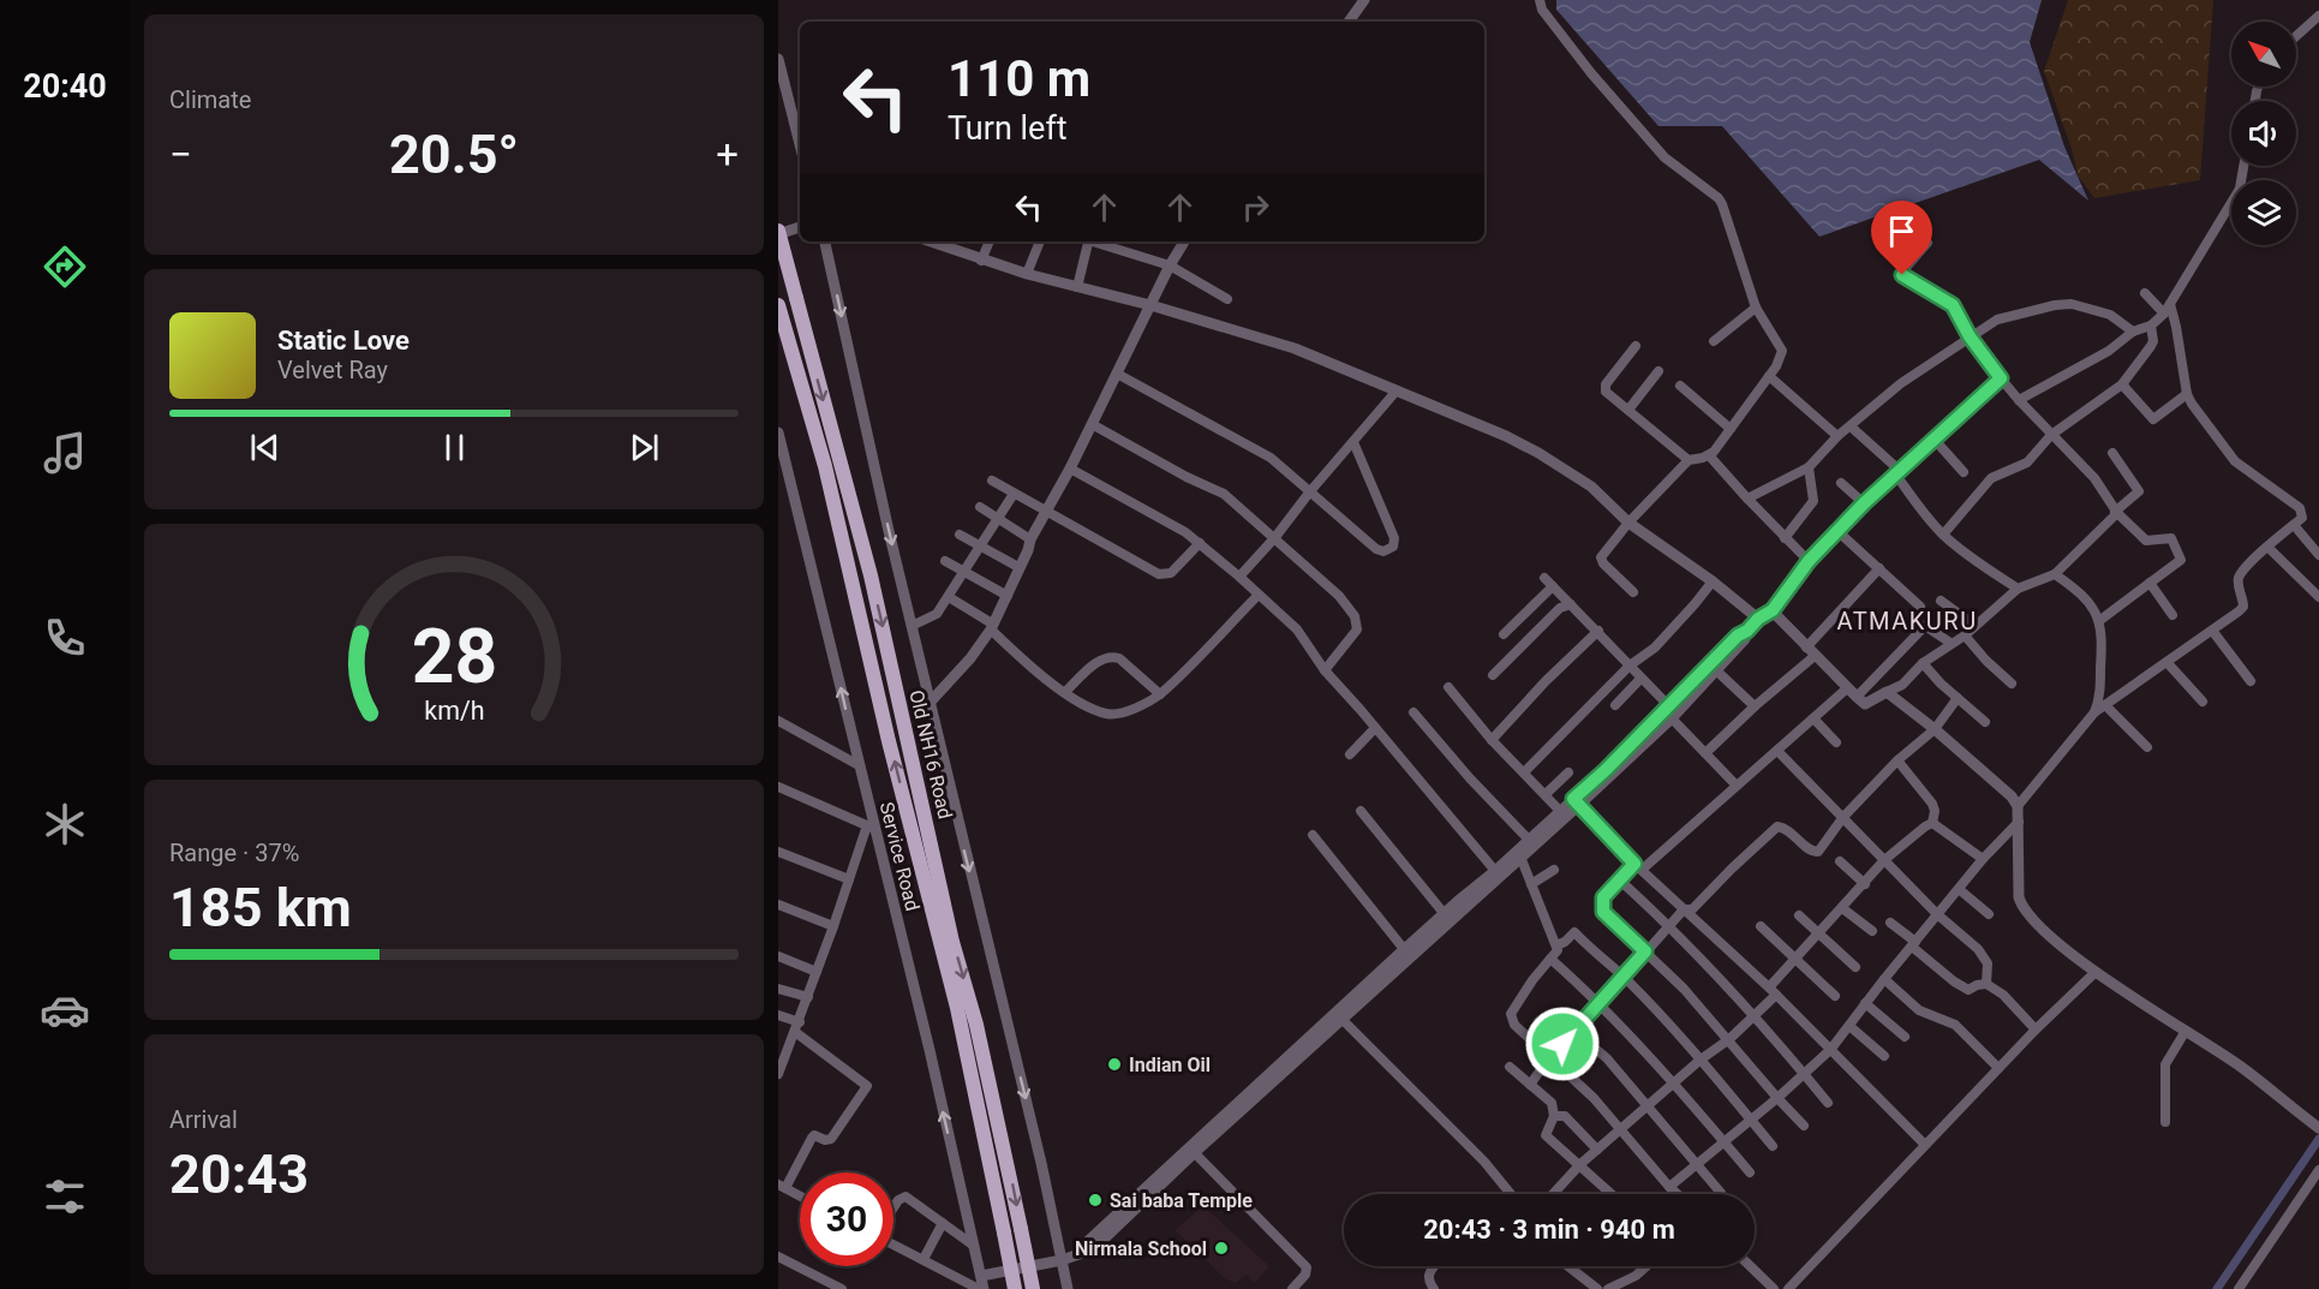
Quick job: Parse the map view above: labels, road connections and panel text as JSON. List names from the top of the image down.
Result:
{
  "streets": {
    "main road": ["Old NH16 Road"],
    "street": ["Service Road"]
  },
  "districts": ["ATMAKURU"],
  "places": ["Indian Oil", "Sai baba Temple", "Nirmala School"],
  "north": "top left",
  "page": {
    "tabs": "20:40",
    "tile": [
      "Climate",
      ["Range · 37%", "185 km"],
      ["Arrival", "20:43"]
    ],
    "turn": ["110 m", "Turn left"],
    "heat": ["−", "20.5°", "+"],
    "song": ["Static Love", "Velvet Ray"],
    "limit": "30",
    "trip": "20:43 · 3 min · 940 m",
    "gauge": ["28", "km/h"]
  }
}
